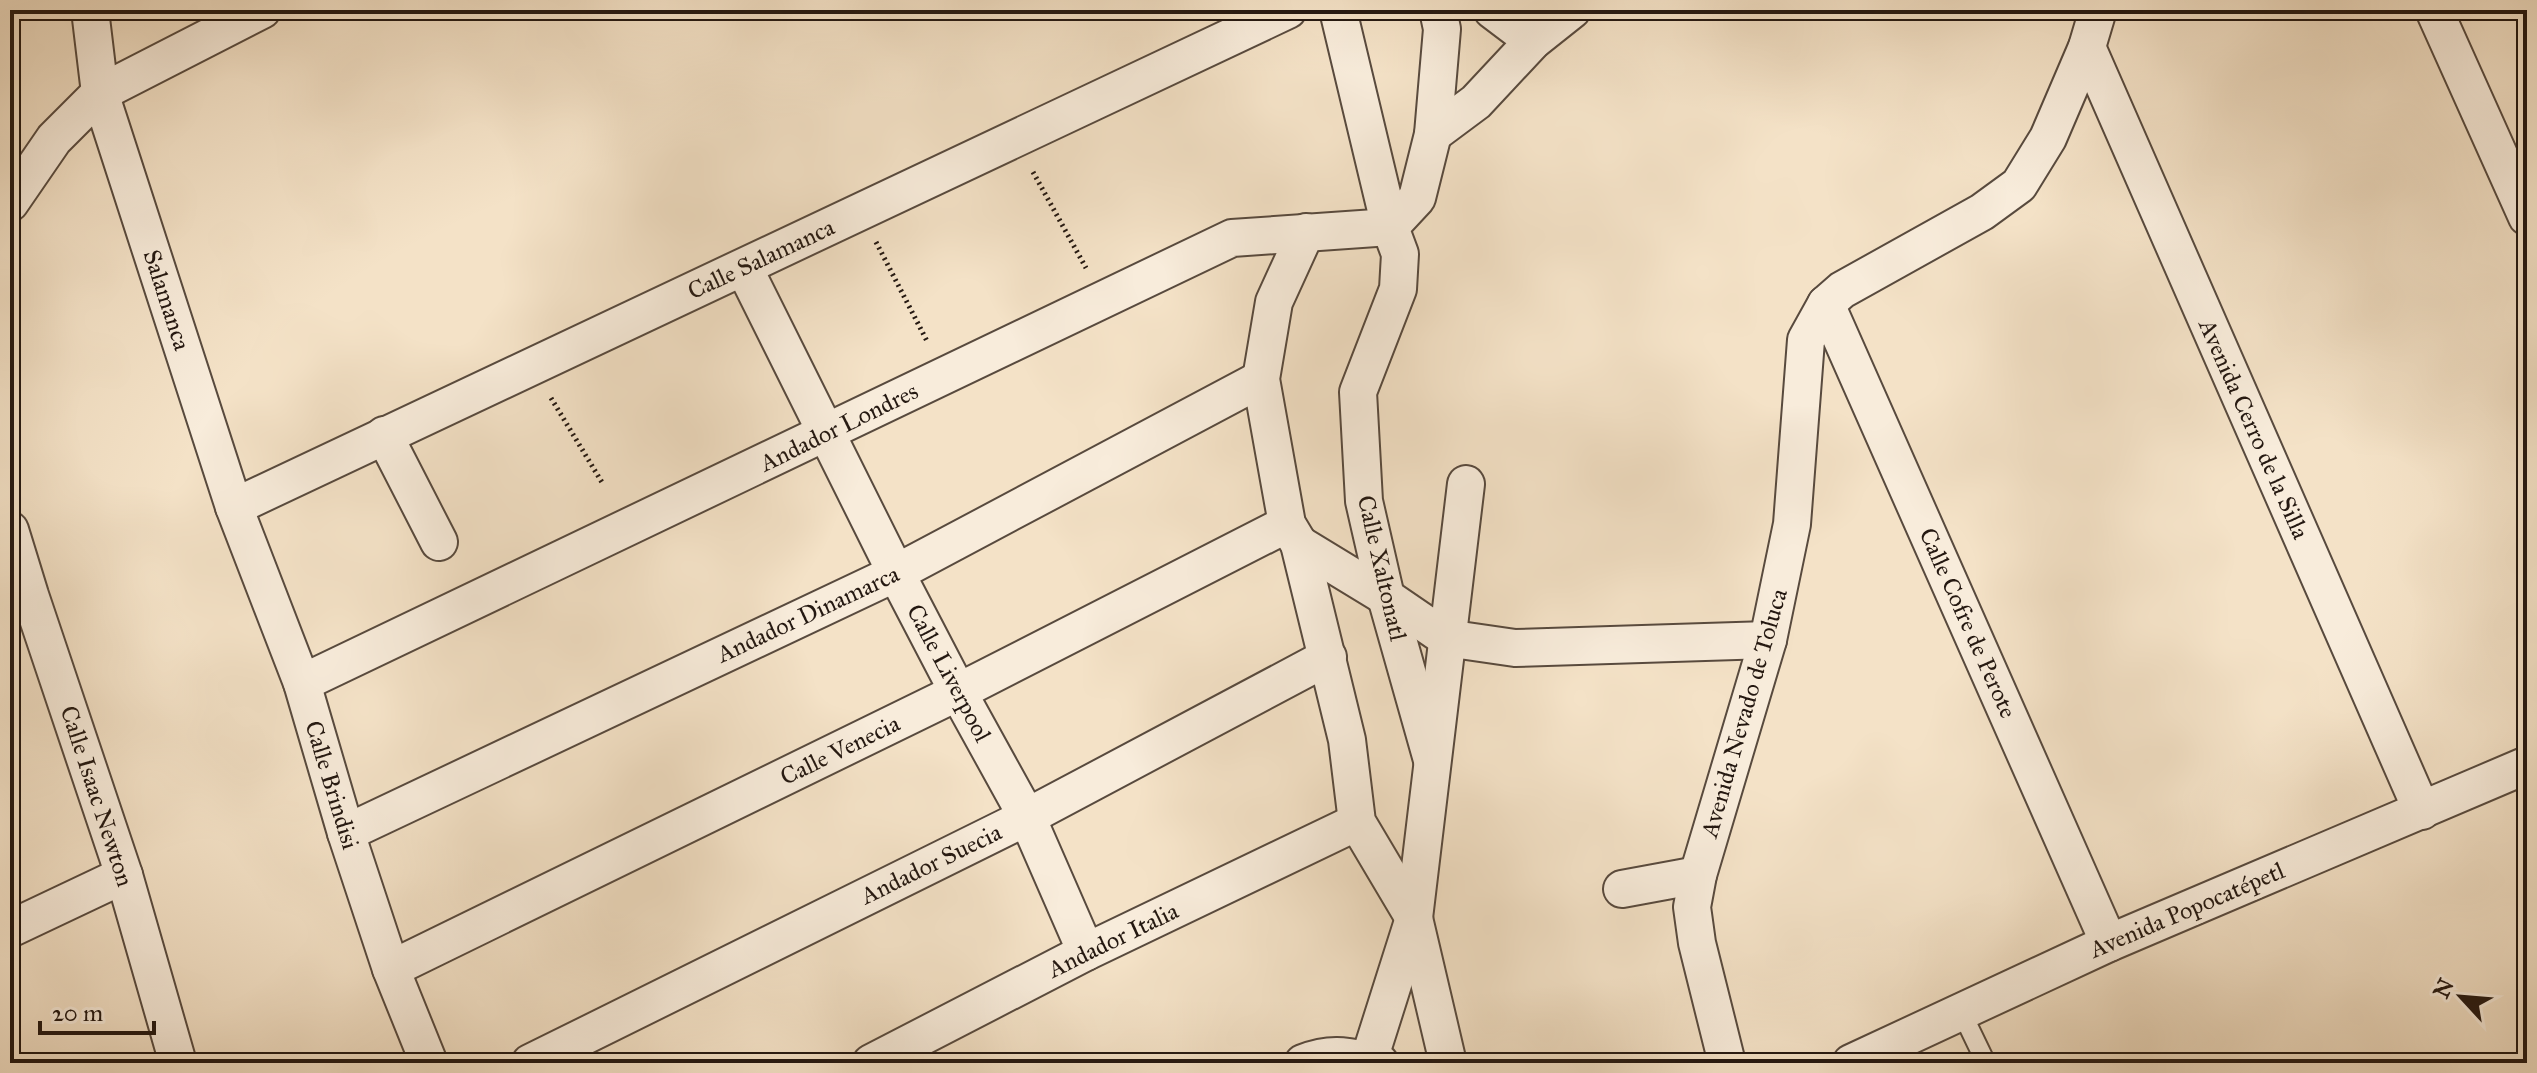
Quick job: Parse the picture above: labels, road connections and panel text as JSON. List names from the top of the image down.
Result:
{
  "streets": {
    "street": [
      "Calle Salamanca",
      "Salamanca",
      "Andador Londres",
      "Avenida Cerro de la Silla",
      "Calle Xaltonatl",
      "Andador Dinamarca",
      "Calle Cofre de Perote",
      "Calle Liverpool",
      "Avenida Nevado de Toluca",
      "Calle Venecia",
      "Calle Brindisi",
      "Calle Isaac Newton",
      "Andador Suecia",
      "Avenida Popocatépetl",
      "Andador Italia"
    ]
  },
  "crossings": [
    ["Calle Salamanca", "Salamanca"],
    ["Calle Salamanca", "Calle Liverpool"],
    ["Calle Salamanca", "Calle Brindisi"],
    ["Salamanca", "Calle Brindisi"],
    ["Andador Londres", "Calle Xaltonatl"],
    ["Andador Londres", "Calle Liverpool"],
    ["Andador Londres", "Calle Brindisi"],
    ["Avenida Cerro de la Silla", "Avenida Nevado de Toluca"],
    ["Avenida Cerro de la Silla", "Avenida Popocatépetl"],
    ["Calle Xaltonatl", "Andador Dinamarca"],
    ["Calle Xaltonatl", "Calle Venecia"],
    ["Calle Xaltonatl", "Andador Suecia"],
    ["Calle Xaltonatl", "Andador Italia"],
    ["Andador Dinamarca", "Calle Liverpool"],
    ["Andador Dinamarca", "Calle Brindisi"],
    ["Calle Cofre de Perote", "Avenida Nevado de Toluca"],
    ["Calle Cofre de Perote", "Avenida Popocatépetl"],
    ["Calle Liverpool", "Calle Venecia"],
    ["Calle Liverpool", "Andador Suecia"],
    ["Calle Liverpool", "Andador Italia"],
    ["Calle Venecia", "Calle Brindisi"]
  ],
  "scale_bar": "20 m",
  "north": "top left"
}
